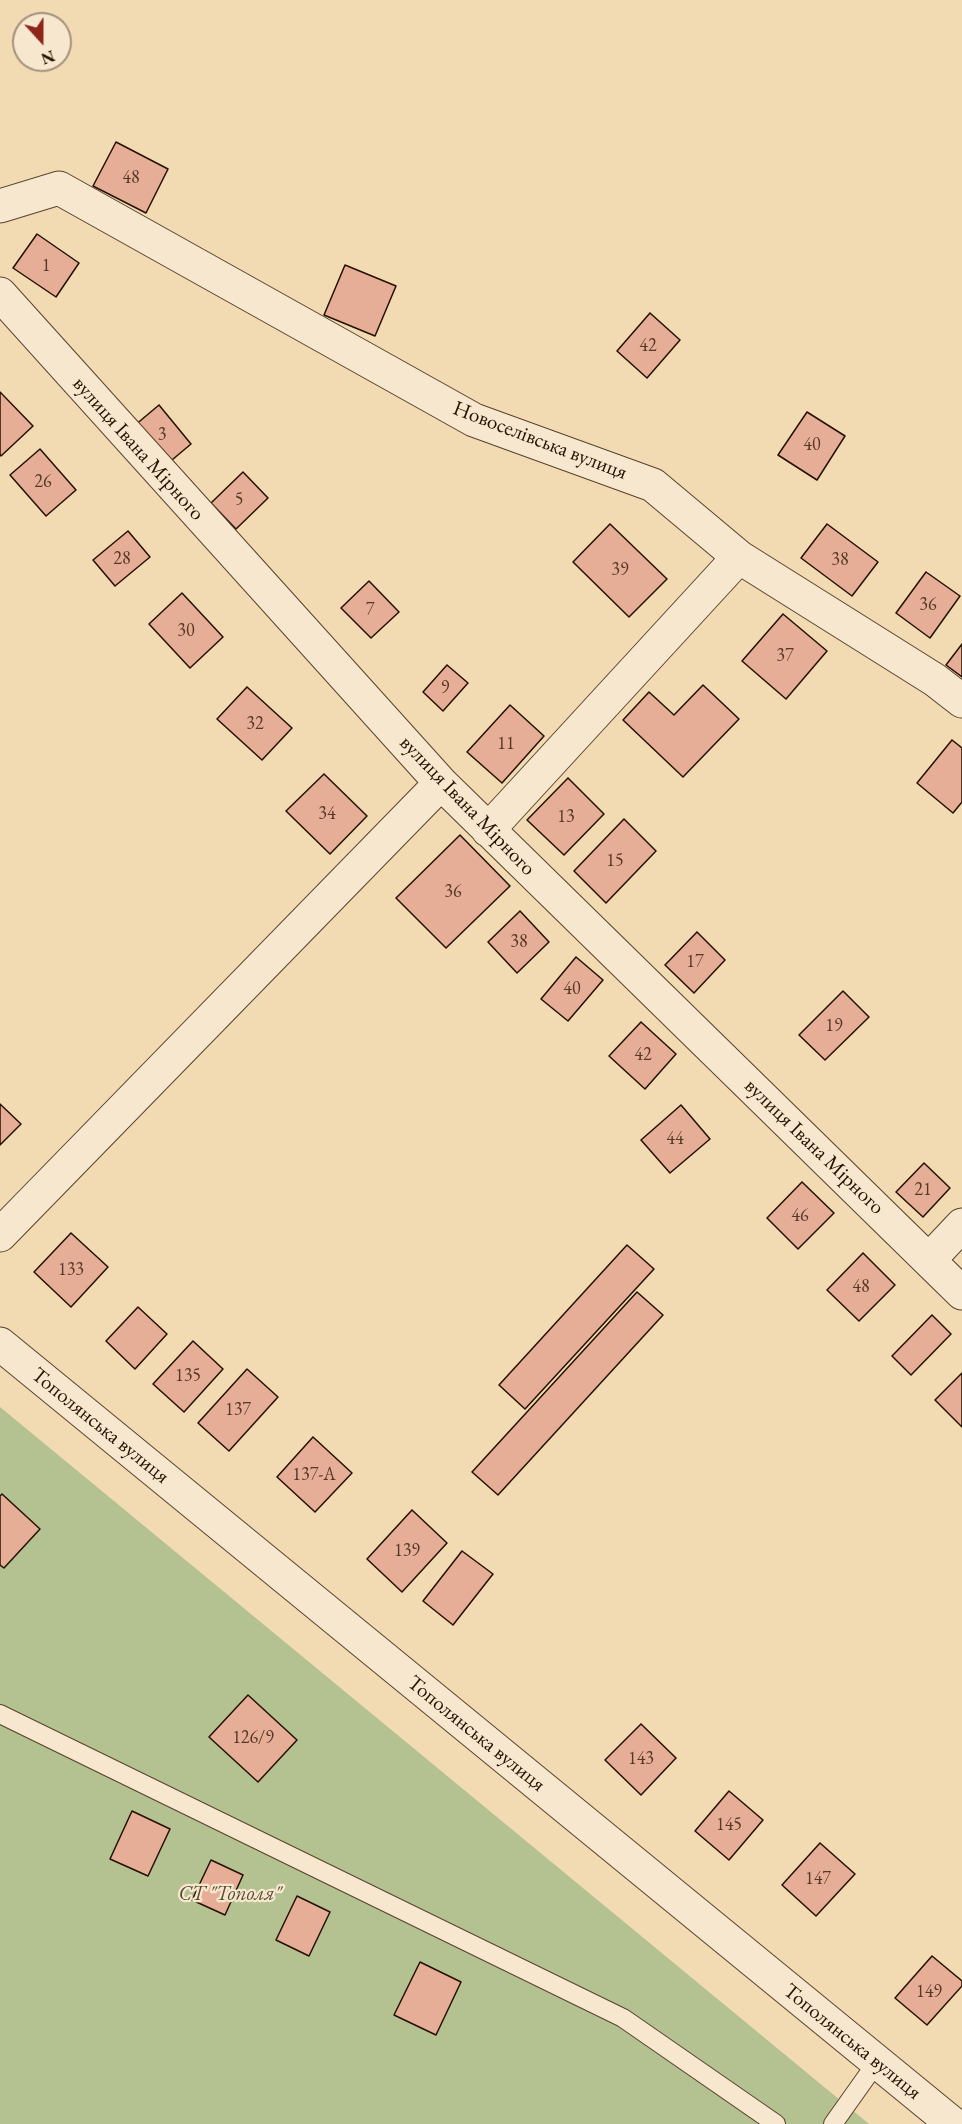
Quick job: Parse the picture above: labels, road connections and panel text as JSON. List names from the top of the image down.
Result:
{
  "streets": {
    "street": ["Новоселівська вулиця", "вулиця Івана Мірного", "Тополянська вулиця"]
  },
  "parks": ["СТ \"Тополя\""],
  "house_numbers": [
    "48",
    "1",
    "42",
    "3",
    "40",
    "26",
    "5",
    "28",
    "38",
    "39",
    "36",
    "7",
    "30",
    "37",
    "9",
    "32",
    "11",
    "34",
    "13",
    "15",
    "36",
    "38",
    "17",
    "40",
    "19",
    "42",
    "44",
    "21",
    "46",
    "133",
    "48",
    "135",
    "137",
    "137-А",
    "139",
    "126/9",
    "143",
    "145",
    "147",
    "149"
  ],
  "north": "bottom"
}
